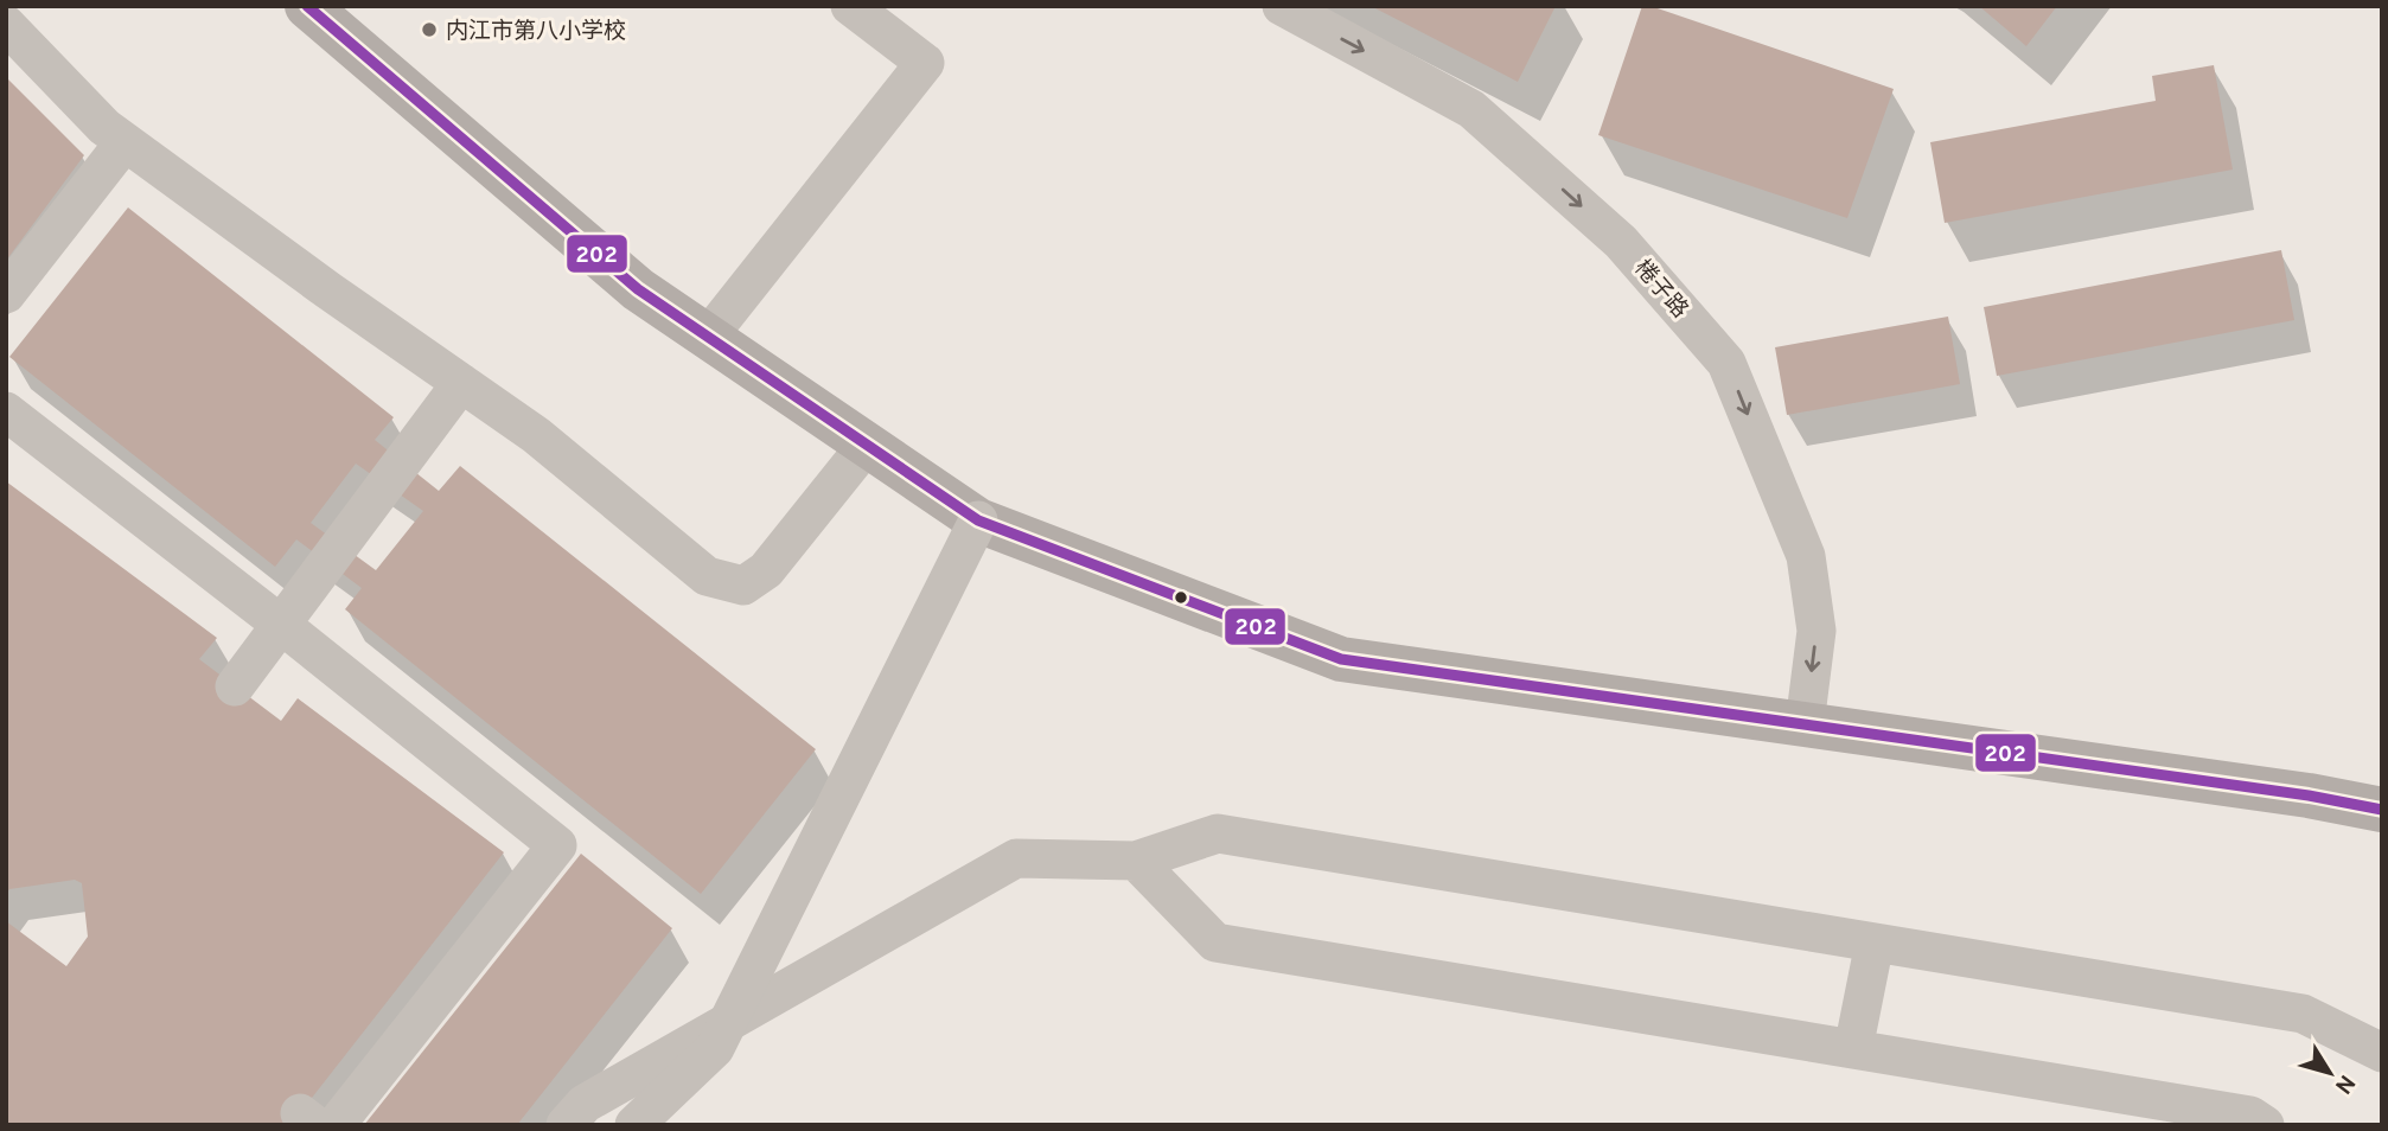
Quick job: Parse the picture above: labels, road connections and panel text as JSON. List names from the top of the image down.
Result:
{
  "streets": {
    "street": ["棬子路"]
  },
  "one_way": ["棬子路"],
  "places": ["内江市第八小学校"],
  "lines": ["transit line 202"],
  "north": "bottom right"
}
